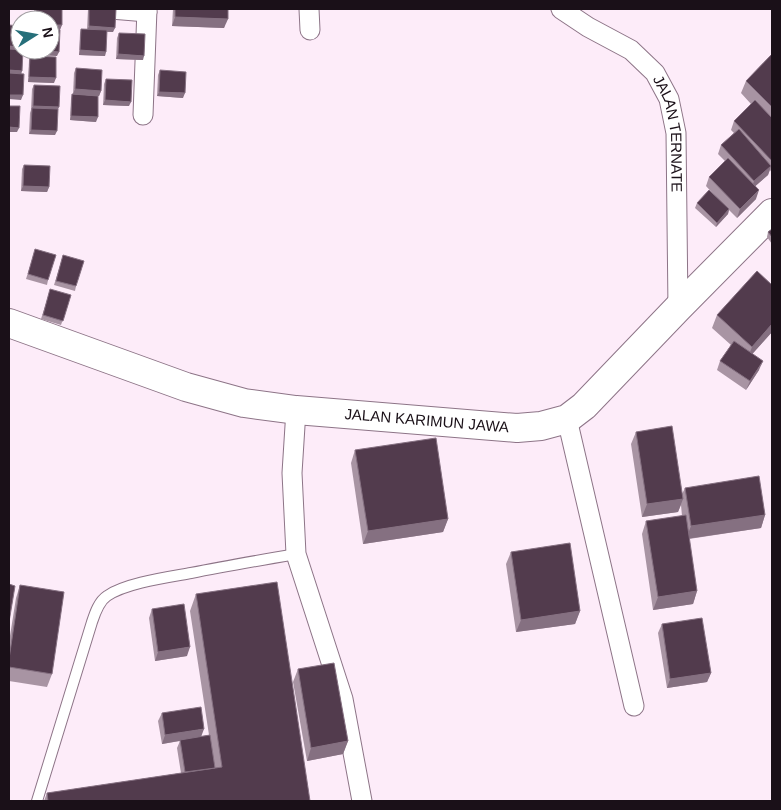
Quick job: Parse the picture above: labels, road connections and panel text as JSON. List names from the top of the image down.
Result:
{
  "streets": {
    "street": ["JALAN TERNATE", "JALAN KARIMUN JAWA"]
  },
  "crossings": [
    ["JALAN TERNATE", "JALAN KARIMUN JAWA"]
  ],
  "north": "right"
}
